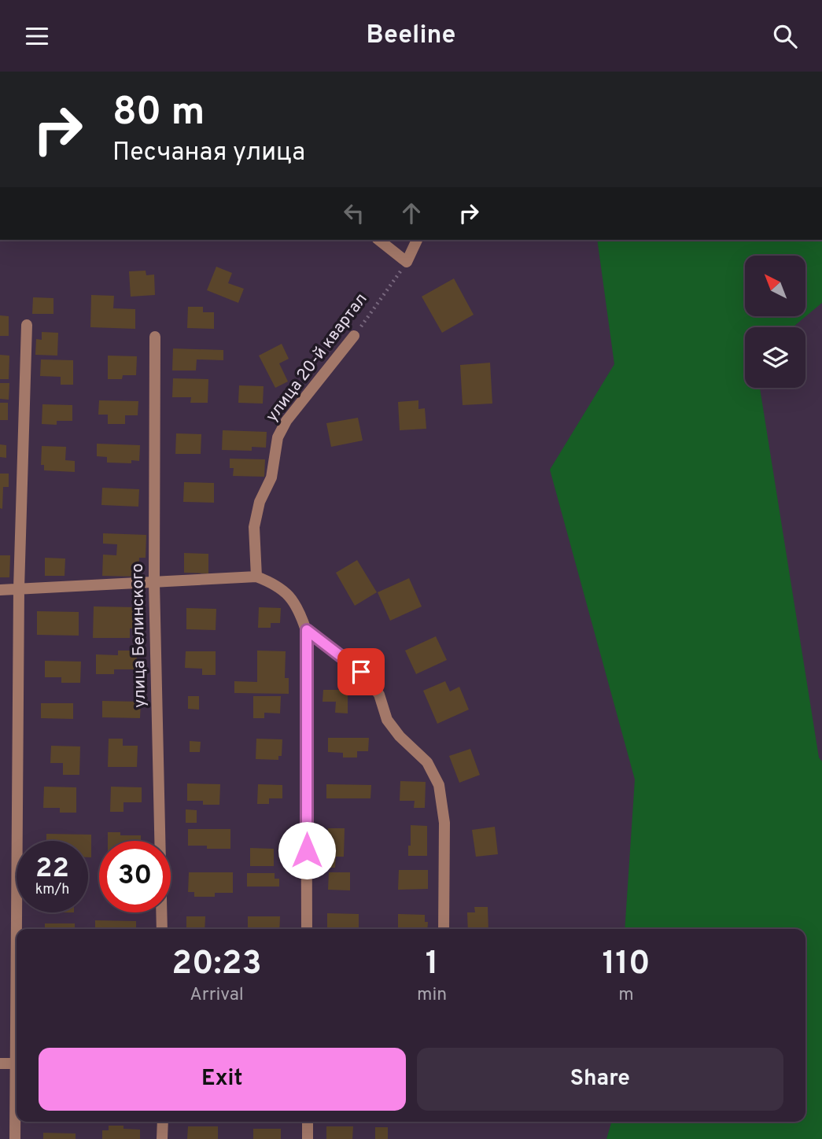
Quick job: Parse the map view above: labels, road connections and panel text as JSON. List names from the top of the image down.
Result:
{
  "streets": {
    "street": ["улица 20-й квартал", "улица Белинского"]
  },
  "north": "top left",
  "page": {
    "header": "Beeline",
    "turn": ["80 m", "Песчаная улица"],
    "speed": "22 km/h",
    "limit": "30",
    "eta": [
      "20:23",
      "Arrival",
      "1",
      "min",
      "110",
      "m"
    ],
    "buttons": ["Exit", "Share"]
  }
}
